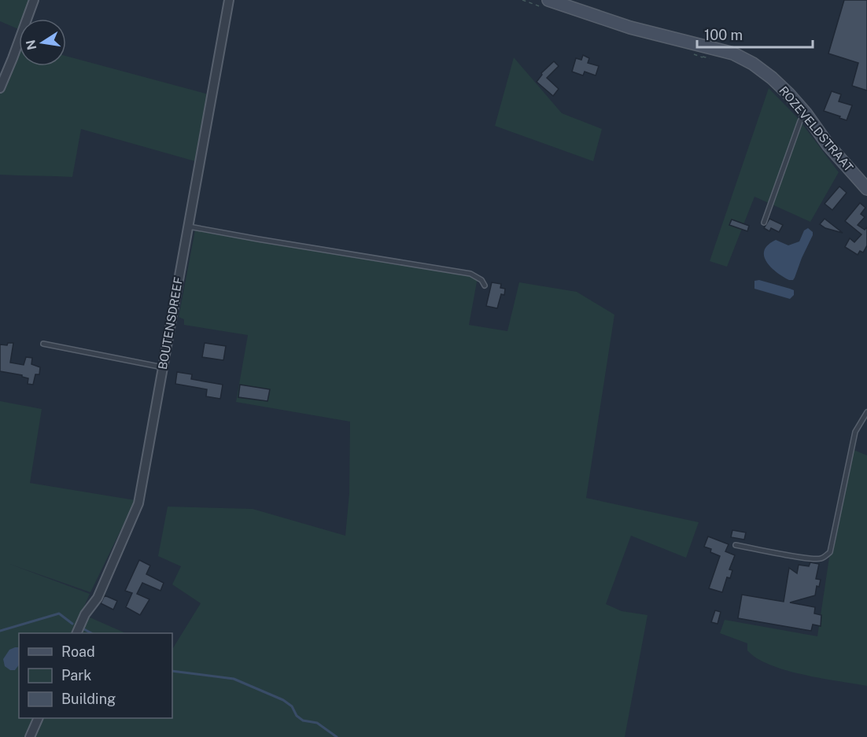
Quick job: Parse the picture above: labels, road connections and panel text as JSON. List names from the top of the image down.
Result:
{
  "streets": {
    "street": ["ROZEVELDSTRAAT", "BOUTENSDREEF"]
  },
  "legend": ["Road", "Park", "Building"],
  "scale_bar": "100 m",
  "north": "left"
}
